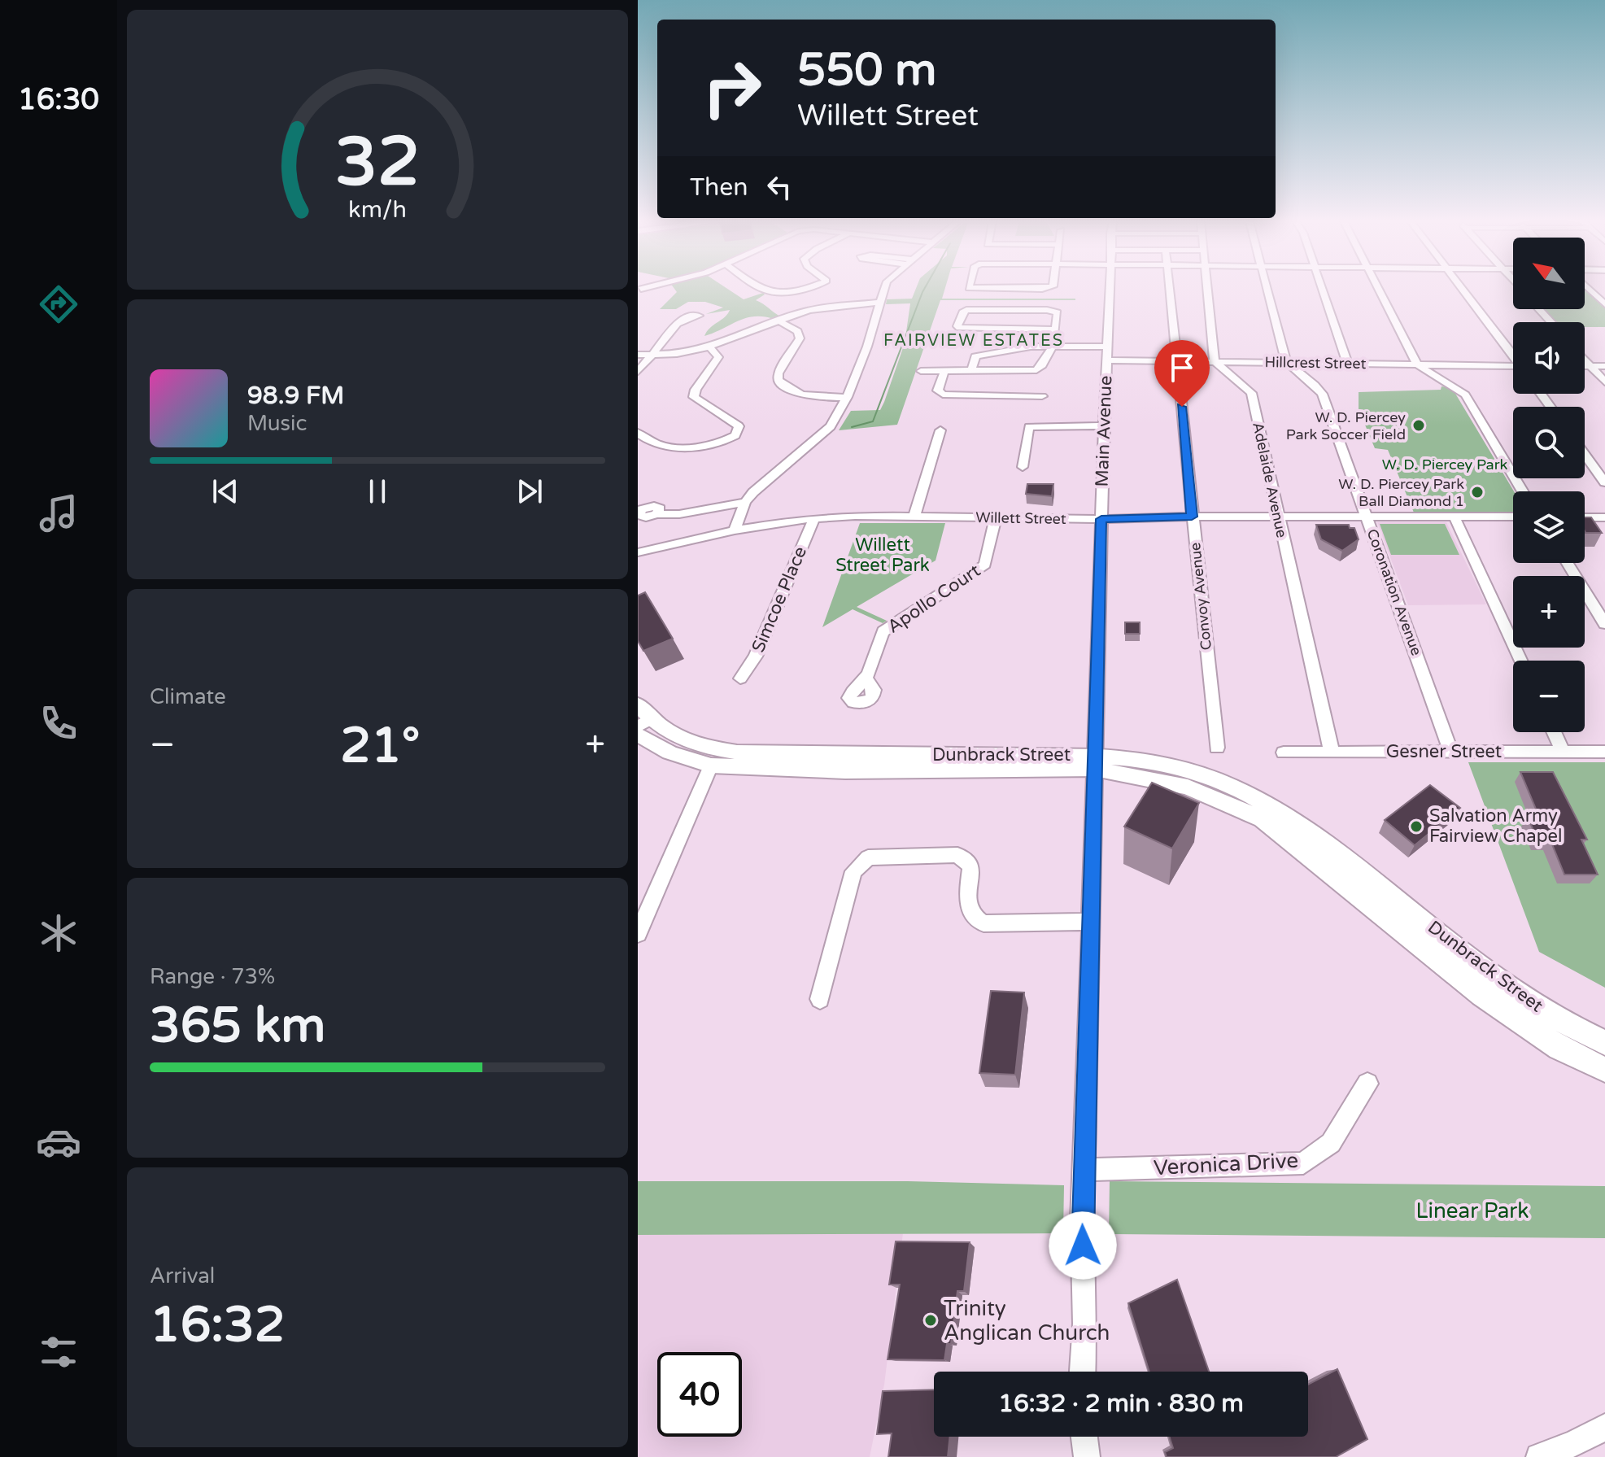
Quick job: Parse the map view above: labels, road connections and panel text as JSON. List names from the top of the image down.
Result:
{
  "streets": {
    "main road": ["Dunbrack Street"],
    "street": [
      "Hillcrest Street",
      "Main Avenue",
      "Adelaide Avenue",
      "Willett Street",
      "Coronation Avenue",
      "Convoy Avenue",
      "Apollo Court",
      "Simcoe Place",
      "Gesner Street",
      "Veronica Drive"
    ]
  },
  "crossings": [
    ["Hillcrest Street", "Main Avenue"],
    ["Hillcrest Street", "Adelaide Avenue"],
    ["Hillcrest Street", "Coronation Avenue"],
    ["Hillcrest Street", "Convoy Avenue"],
    ["Main Avenue", "Willett Street"],
    ["Main Avenue", "Dunbrack Street"],
    ["Main Avenue", "Veronica Drive"],
    ["Adelaide Avenue", "Willett Street"],
    ["Adelaide Avenue", "Gesner Street"],
    ["Willett Street", "Coronation Avenue"],
    ["Willett Street", "Convoy Avenue"],
    ["Willett Street", "Apollo Court"],
    ["Willett Street", "Simcoe Place"],
    ["Coronation Avenue", "Gesner Street"]
  ],
  "districts": ["FAIRVIEW ESTATES"],
  "parks": ["W. D. Piercey Park", "Willett Street Park", "Linear Park"],
  "places": [
    "W. D. Piercey Park Soccer Field",
    "W. D. Piercey Park Ball Diamond 1",
    "Salvation Army Fairview Chapel",
    "Trinity Anglican Church"
  ],
  "north": "top left",
  "page": {
    "tabs": "16:30",
    "turn": ["550 m", "Willett Street"],
    "then": "Then",
    "map_buttons": ["+", "−"],
    "song": ["98.9 FM", "Music"],
    "tile": [
      "Climate",
      ["Range · 73%", "365 km"],
      ["Arrival", "16:32"]
    ],
    "heat": ["−", "21°", "+"],
    "limit": "40",
    "trip": "16:32 · 2 min · 830 m",
    "gauge": ["32", "km/h"]
  }
}
